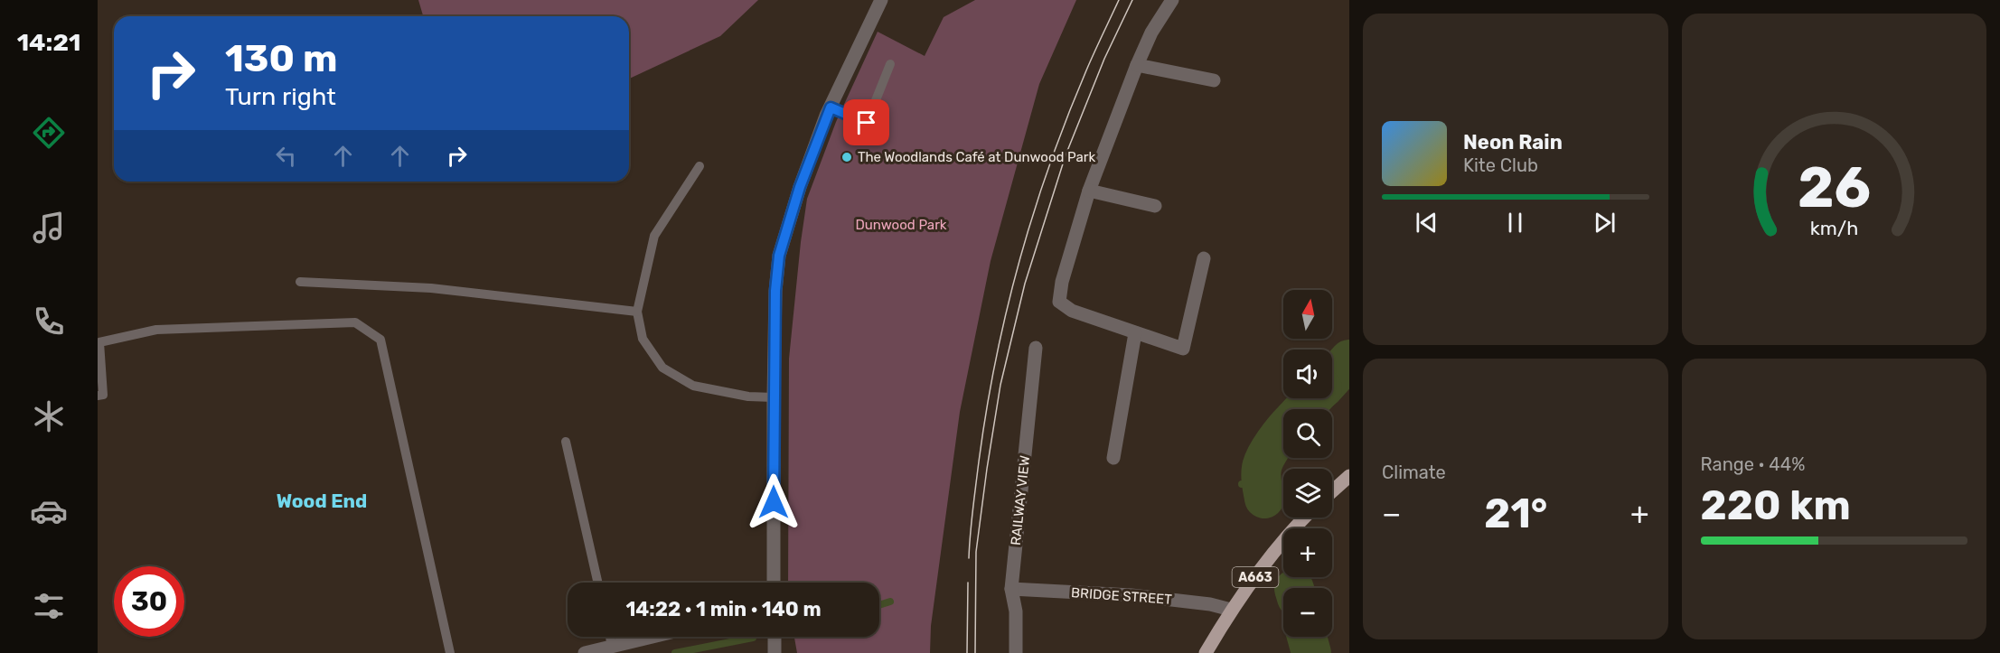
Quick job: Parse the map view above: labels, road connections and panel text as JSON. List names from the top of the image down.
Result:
{
  "streets": {
    "main road": ["A663"],
    "street": ["RAILWAY VIEW", "BRIDGE STREET"]
  },
  "crossings": [
    ["RAILWAY VIEW", "BRIDGE STREET"],
    ["A663", "BRIDGE STREET"]
  ],
  "districts": ["Wood End"],
  "parks": ["Dunwood Park"],
  "places": ["The Woodlands Café at Dunwood Park"],
  "north": "top",
  "page": {
    "tabs": "14:21",
    "turn": ["130 m", "Turn right"],
    "song": ["Neon Rain", "Kite Club"],
    "map_buttons": ["+", "−"],
    "tile": [
      "Climate",
      ["Range · 44%", "220 km"]
    ],
    "heat": ["−", "21°", "+"],
    "limit": "30",
    "trip": "14:22 · 1 min · 140 m",
    "gauge": ["26", "km/h"]
  }
}
